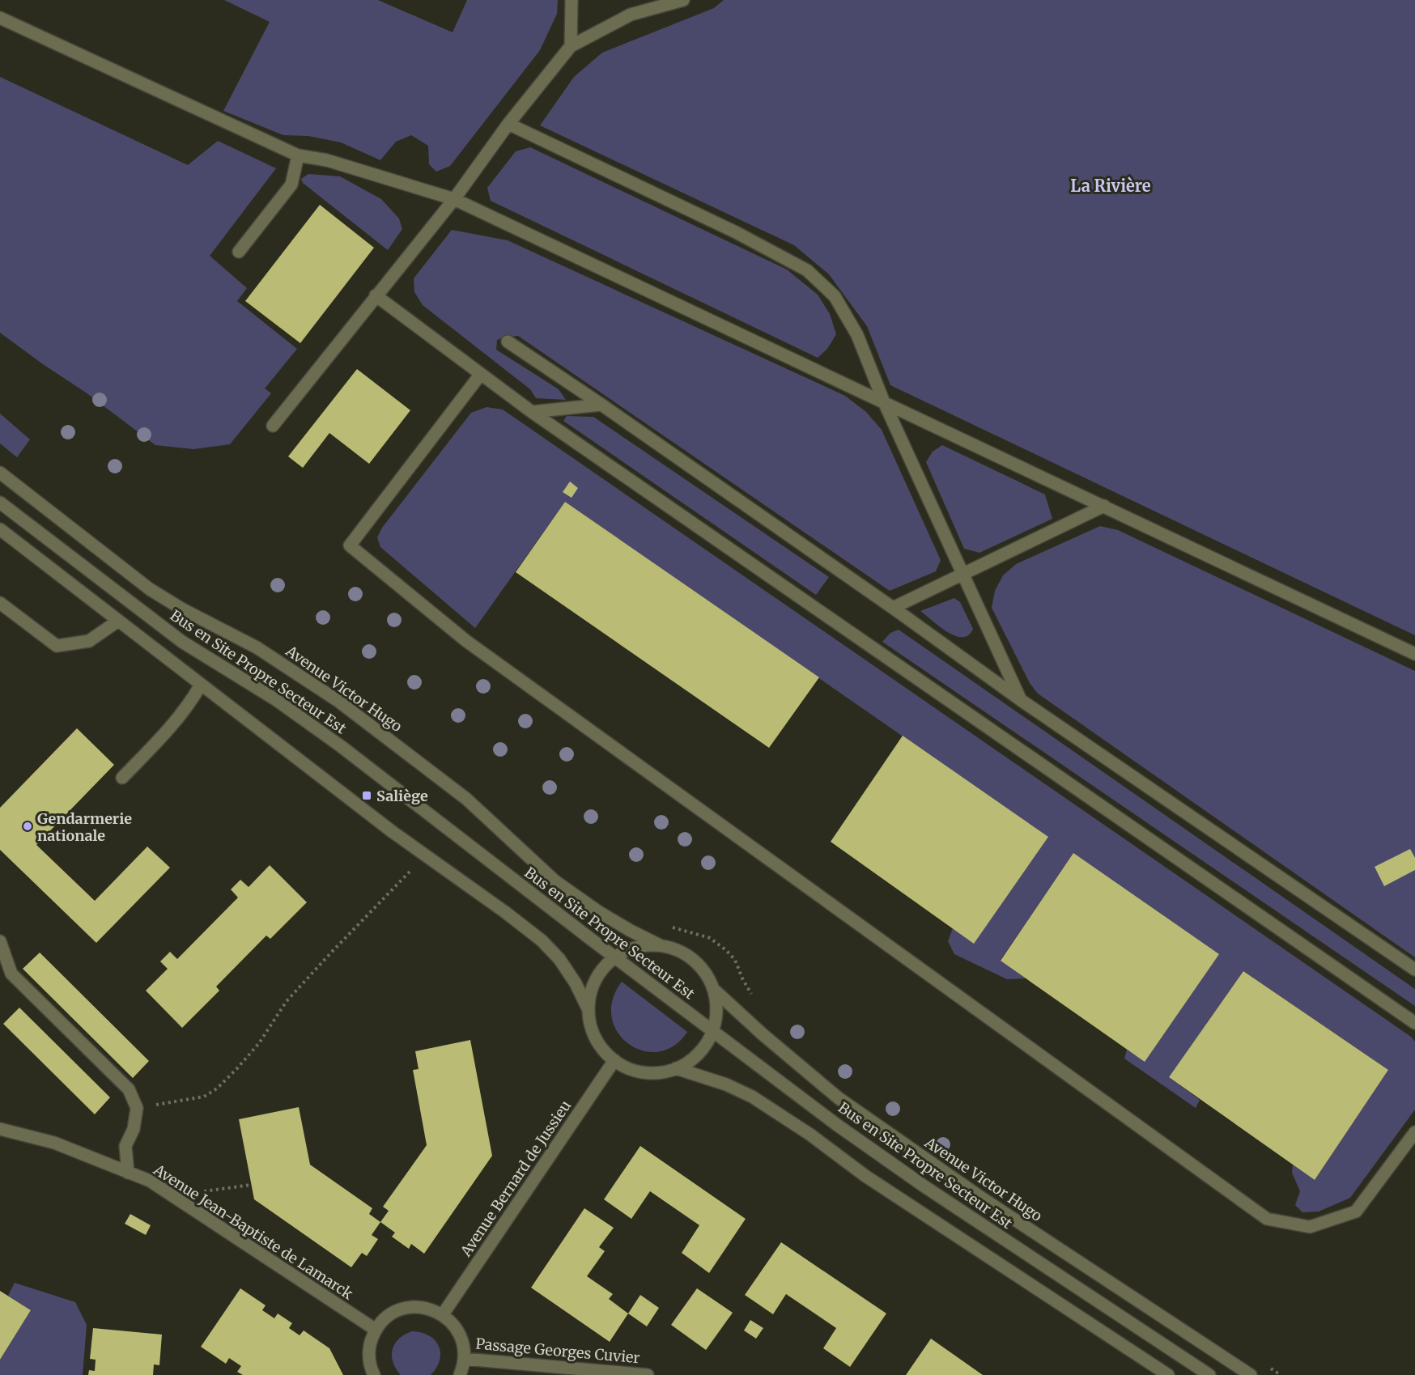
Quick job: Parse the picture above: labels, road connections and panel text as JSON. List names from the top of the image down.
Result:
{
  "streets": {
    "street": [
      "Bus en Site Propre Secteur Est",
      "Avenue Victor Hugo",
      "Avenue Bernard de Jussieu",
      "Avenue Jean-Baptiste de Lamarck",
      "Passage Georges Cuvier"
    ]
  },
  "districts": ["La Rivière"],
  "places": {
    "transit": ["Saliège"],
    "other": ["Gendarmerie nationale"]
  }
}
